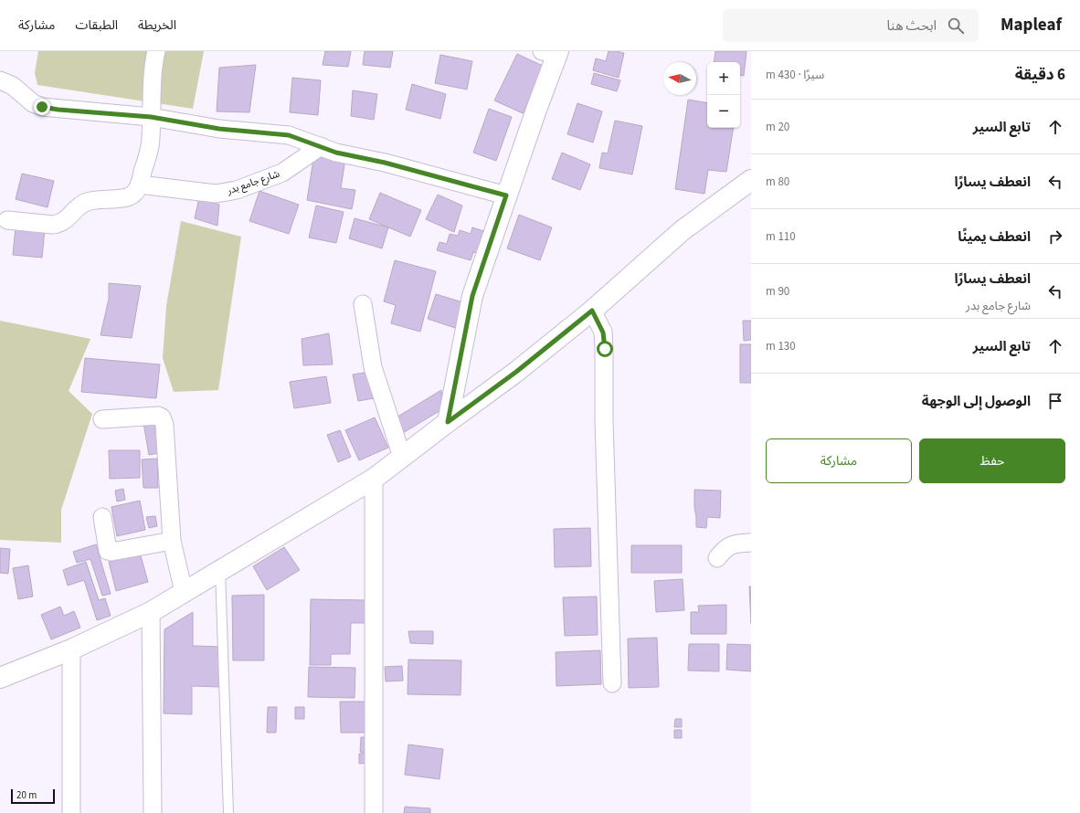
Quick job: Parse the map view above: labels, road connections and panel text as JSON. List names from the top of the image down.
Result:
{
  "streets": {
    "street": ["شارع جامع بدر"]
  },
  "scale_bar": "20 m",
  "north": "left",
  "page": {
    "header": "Mapleaf",
    "search": "ابحث هنا",
    "nav": ["الخريطة", "الطبقات", "مشاركة"],
    "heading": ["6 دقيقة", "سيرًا · 430 m"],
    "map_buttons": ["+", "−"],
    "list": [
      ["تابع السير", "20 m"],
      ["انعطف يسارًا", "80 m"],
      ["انعطف يمينًا", "110 m"],
      ["انعطف يسارًا", "شارع جامع بدر", "90 m"],
      ["تابع السير", "130 m"],
      "الوصول إلى الوجهة"
    ],
    "buttons": ["حفظ", "مشاركة"],
    "scale": "20 m"
  }
}
